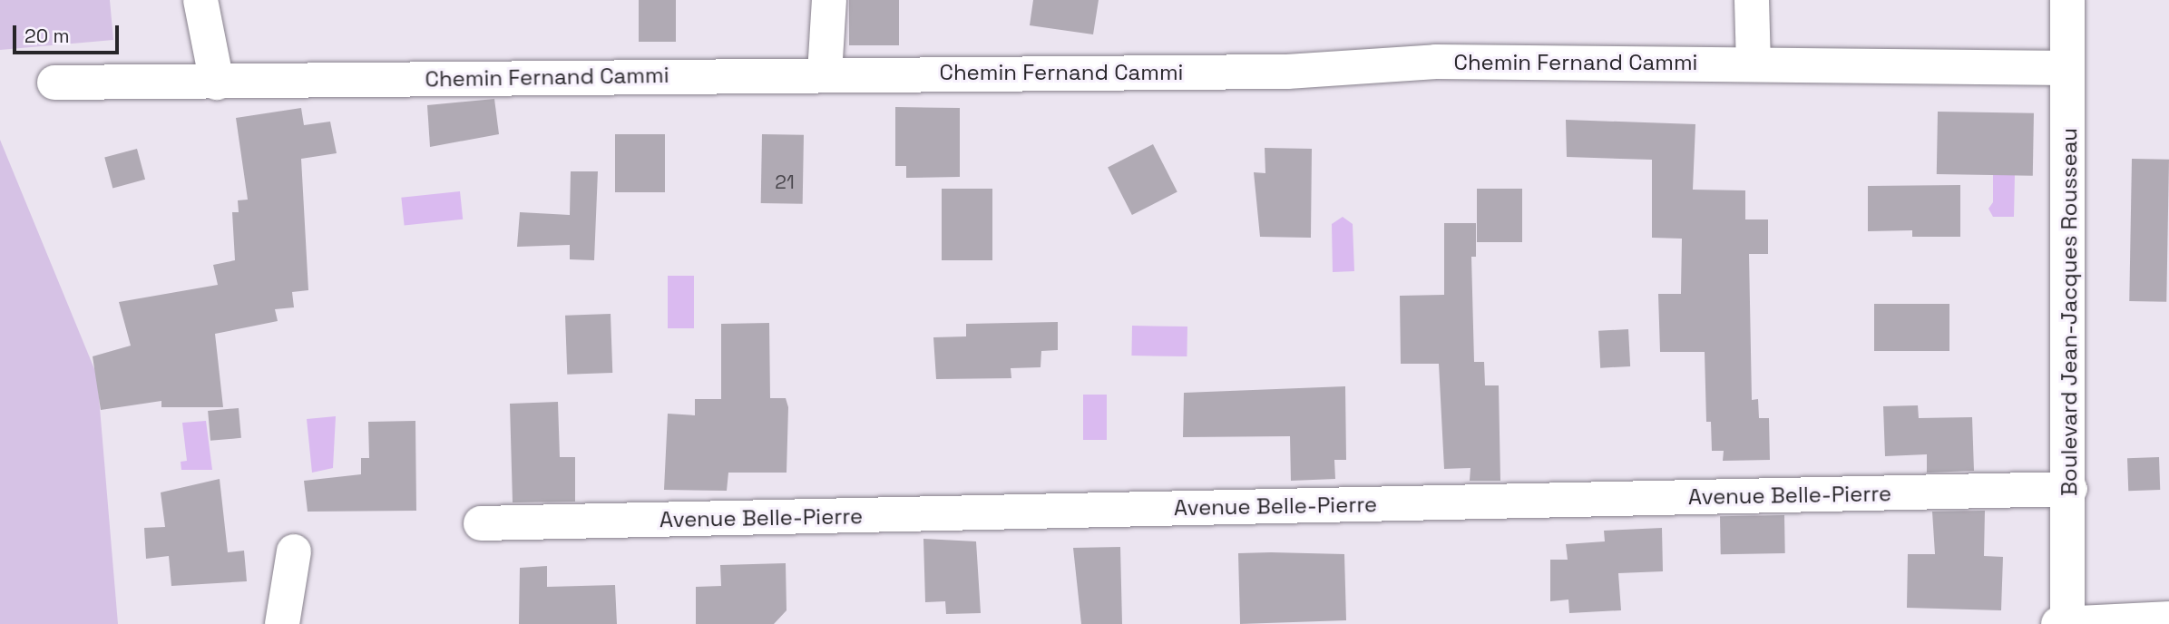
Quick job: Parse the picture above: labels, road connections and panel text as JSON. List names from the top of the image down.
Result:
{
  "streets": {
    "street": ["Chemin Fernand Cammi", "Boulevard Jean-Jacques Rousseau", "Avenue Belle-Pierre"]
  },
  "crossings": [
    ["Chemin Fernand Cammi", "Boulevard Jean-Jacques Rousseau"],
    ["Boulevard Jean-Jacques Rousseau", "Avenue Belle-Pierre"]
  ],
  "house_numbers": ["21"],
  "scale_bar": "20 m"
}
